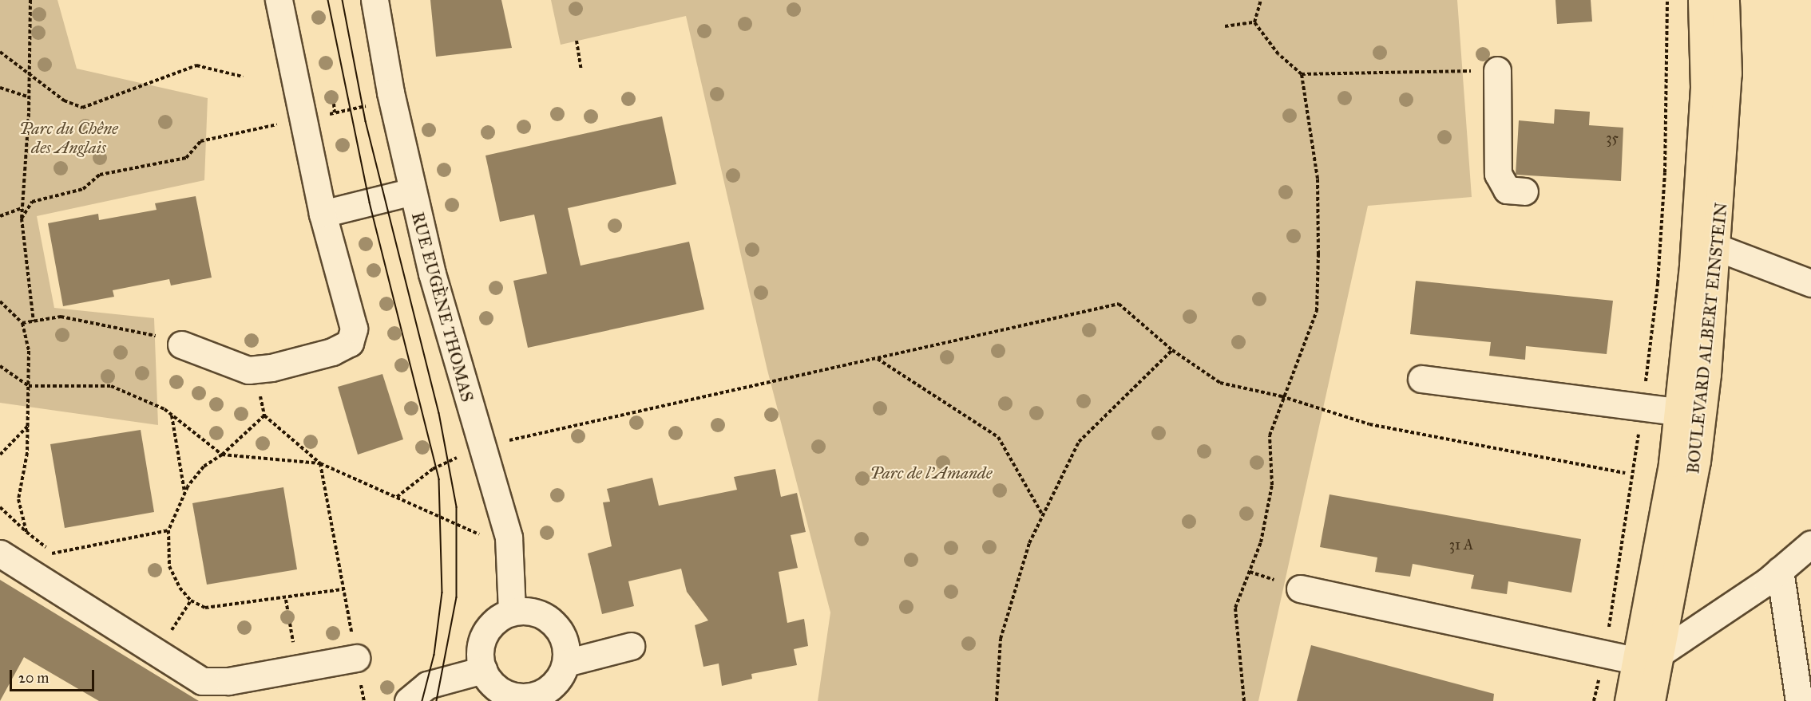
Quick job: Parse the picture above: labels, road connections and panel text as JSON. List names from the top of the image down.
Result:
{
  "streets": {
    "main road": ["BOULEVARD ALBERT EINSTEIN"],
    "street": ["RUE EUGÈNE THOMAS"]
  },
  "parks": ["Parc du Chêne des Anglais", "Parc de l'Amande"],
  "house_numbers": ["35", "31 A"],
  "scale_bar": "20 m"
}
